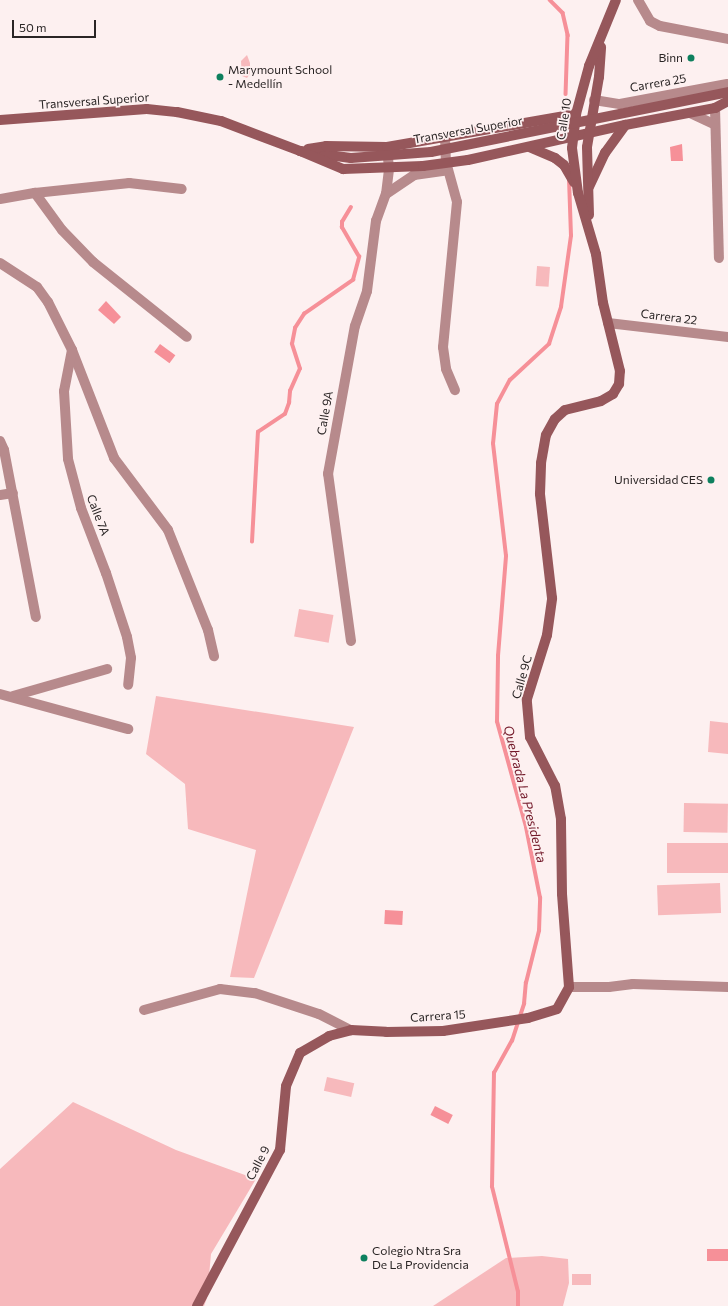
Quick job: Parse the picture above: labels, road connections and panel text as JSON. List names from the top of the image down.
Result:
{
  "streets": {
    "street": [
      "Carrera 25",
      "Transversal Superior",
      "Calle 10",
      "Carrera 22",
      "Calle 9A",
      "Calle 7A",
      "Calle 9C",
      "Carrera 15",
      "Calle 9"
    ]
  },
  "crossings": [
    ["Carrera 25", "Transversal Superior"],
    ["Carrera 25", "Calle 10"],
    ["Calle 10", "Carrera 22"],
    ["Calle 10", "Calle 9C"],
    ["Calle 9C", "Carrera 15"],
    ["Carrera 15", "Calle 9"]
  ],
  "water": ["Quebrada La Presidenta"],
  "places": [
    "Binn",
    "Marymount School - Medellín",
    "Universidad CES",
    "Colegio Ntra Sra De La Providencia"
  ],
  "scale_bar": "50 m"
}
